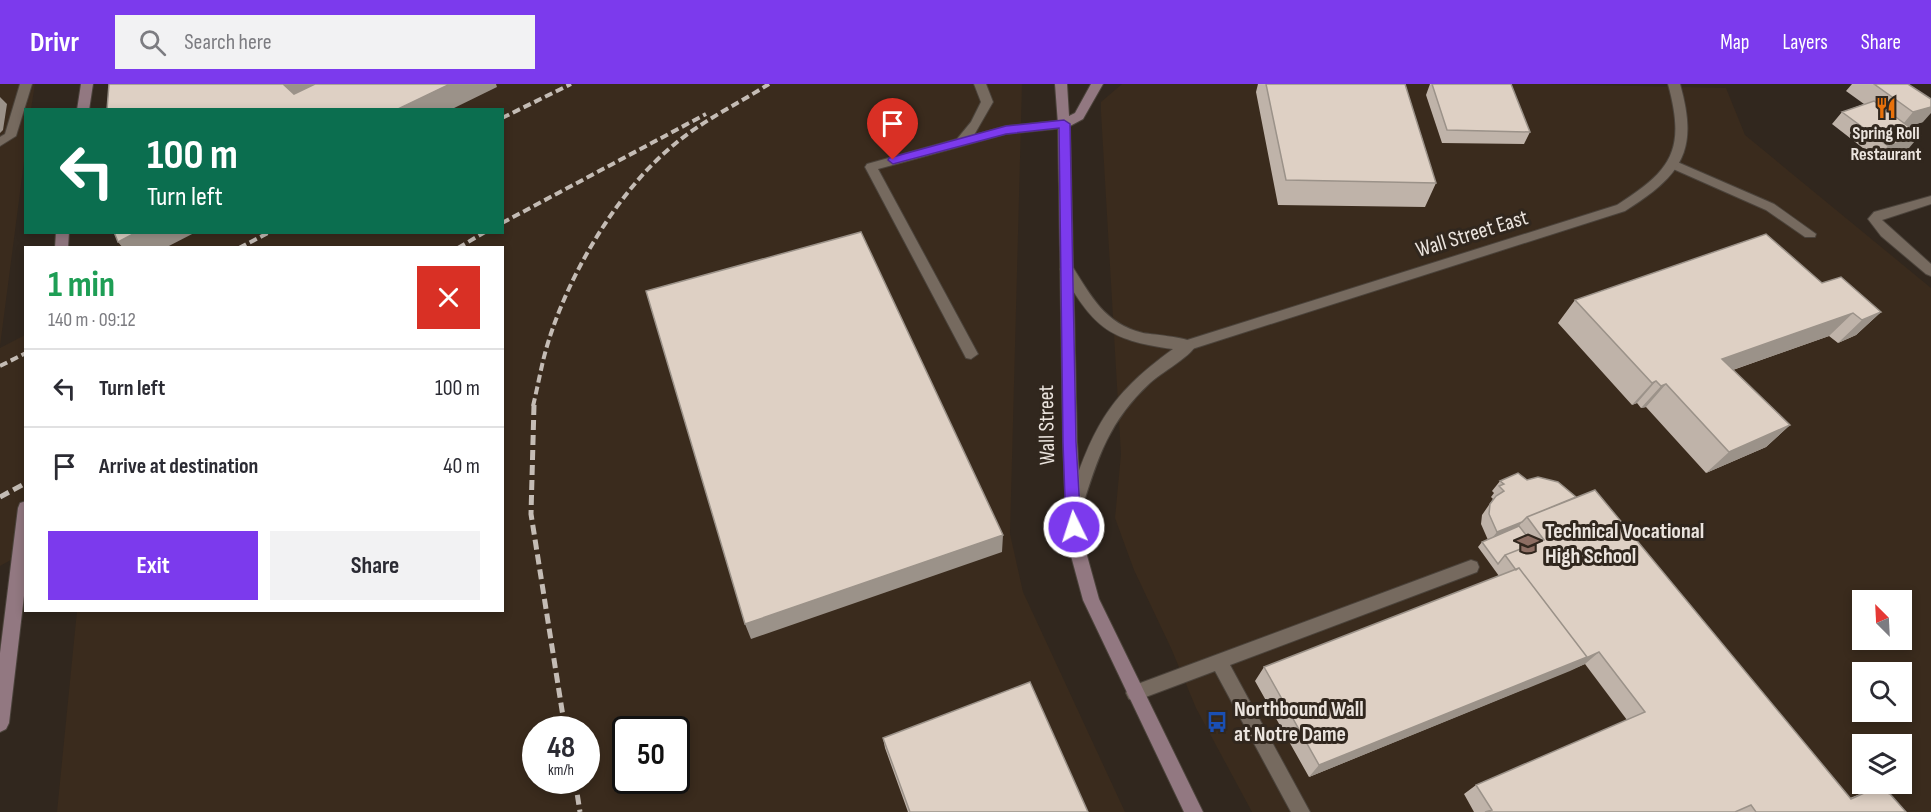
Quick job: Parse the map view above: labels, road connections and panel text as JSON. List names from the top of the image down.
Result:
{
  "streets": {
    "main road": ["Wall Street"],
    "street": ["Wall Street East"]
  },
  "places": {
    "restaurant": ["Spring Roll Restaurant"],
    "school or university": ["Technical Vocational High School"],
    "bus stop": ["Northbound Wall at Notre Dame"]
  },
  "north": "top left",
  "page": {
    "header": "Drivr",
    "search": "Search here",
    "nav": ["Map", "Layers", "Share"],
    "turn": ["100 m", "Turn left"],
    "heading": ["1 min", "140 m · 09:12"],
    "list": [
      {
        "name": "Turn left",
        "value": "100 m"
      },
      {
        "name": "Arrive at destination",
        "value": "40 m"
      }
    ],
    "buttons": ["Exit", "Share"],
    "speed": "48 km/h",
    "limit": "50"
  }
}
